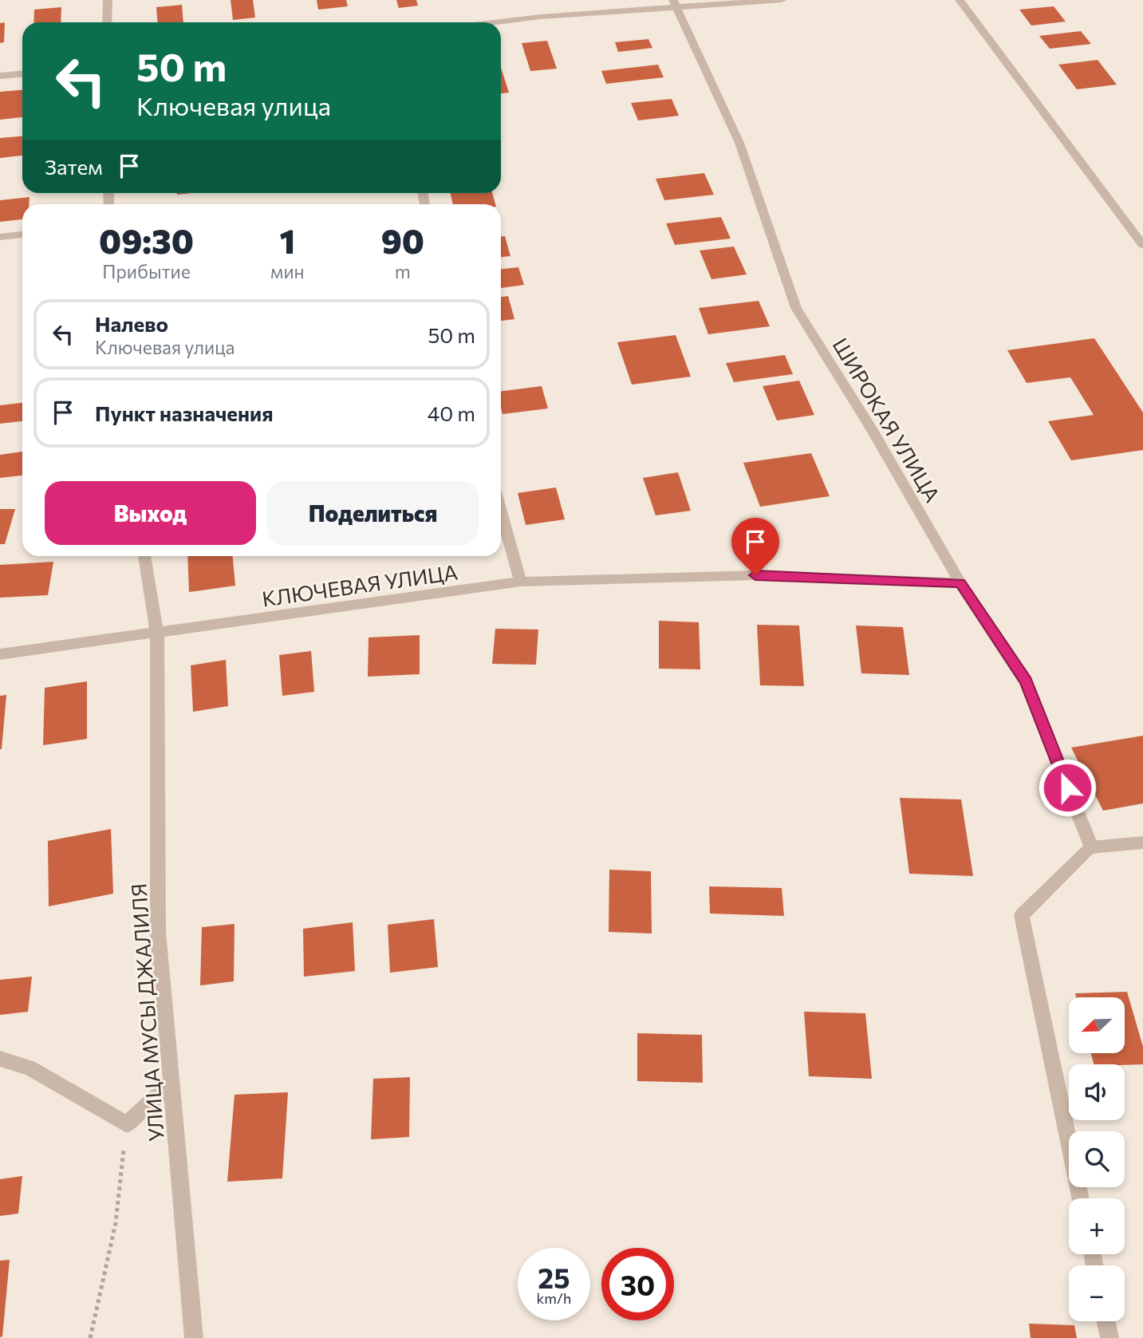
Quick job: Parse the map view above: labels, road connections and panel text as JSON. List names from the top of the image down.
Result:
{
  "streets": {
    "street": ["ШИРОКАЯ УЛИЦА", "КЛЮЧЕВАЯ УЛИЦА", "УЛИЦА МУСЫ ДЖАЛИЛЯ"]
  },
  "crossings": [
    ["ШИРОКАЯ УЛИЦА", "КЛЮЧЕВАЯ УЛИЦА"],
    ["КЛЮЧЕВАЯ УЛИЦА", "УЛИЦА МУСЫ ДЖАЛИЛЯ"]
  ],
  "north": "bottom left",
  "page": {
    "turn": ["50 m", "Ключевая улица"],
    "then": "Затем",
    "eta": [
      "09:30",
      "Прибытие",
      "1",
      "мин",
      "90",
      "m"
    ],
    "list": [
      {
        "name": "Налево",
        "note": "Ключевая улица",
        "value": "50 m"
      },
      {
        "name": "Пункт назначения",
        "value": "40 m"
      }
    ],
    "buttons": ["Выход", "Поделиться"],
    "map_buttons": ["+", "−"],
    "speed": "25 km/h",
    "limit": "30"
  }
}
